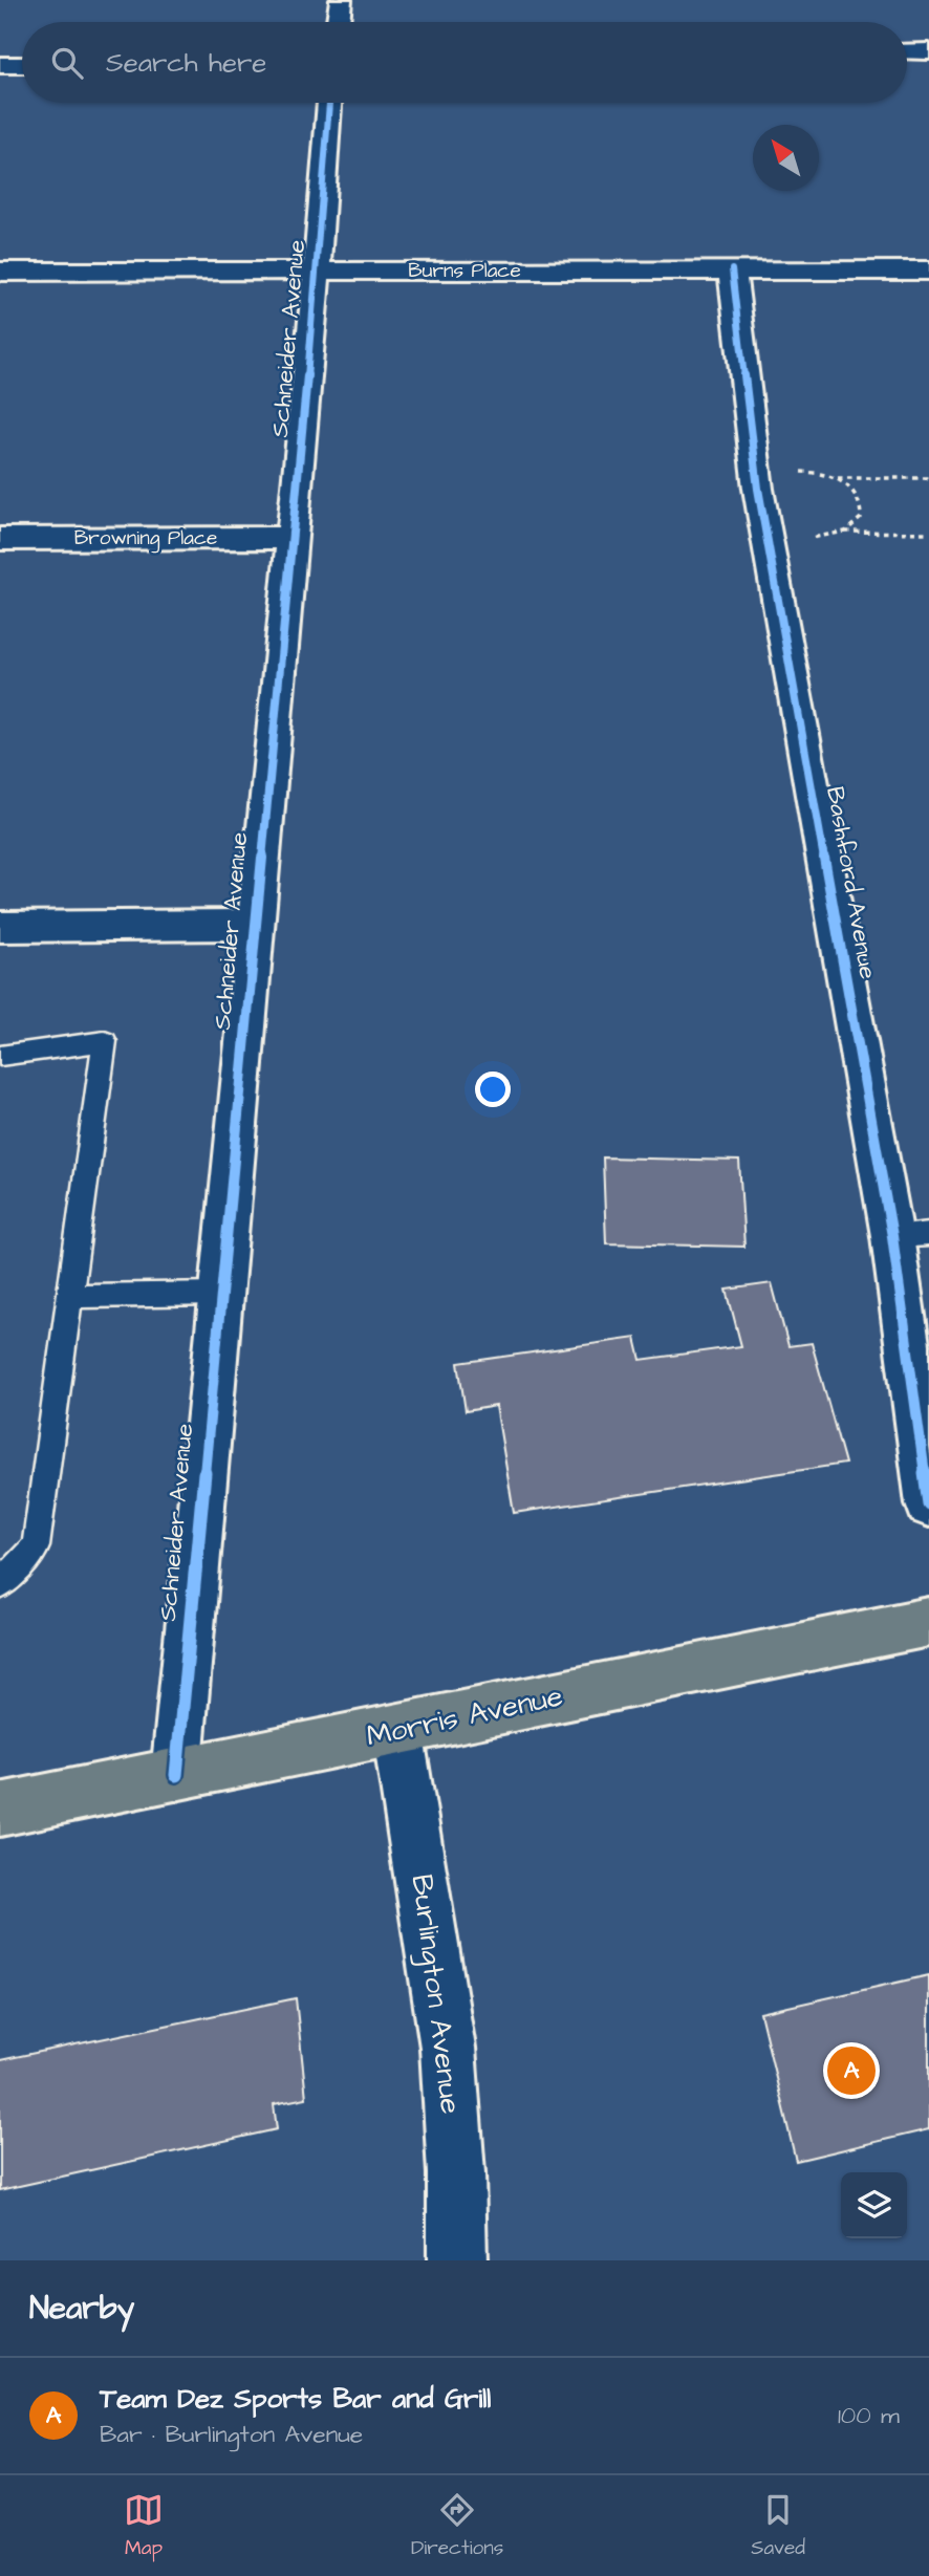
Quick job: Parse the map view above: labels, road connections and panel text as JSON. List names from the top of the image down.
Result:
{
  "streets": {
    "main road": ["Morris Avenue"],
    "street": [
      "Burns Place",
      "Schneider Avenue",
      "Browning Place",
      "Bashford Avenue",
      "Burlington Avenue"
    ]
  },
  "crossings": [
    ["Burns Place", "Schneider Avenue"],
    ["Burns Place", "Bashford Avenue"],
    ["Schneider Avenue", "Browning Place"],
    ["Schneider Avenue", "Morris Avenue"],
    ["Morris Avenue", "Burlington Avenue"]
  ],
  "north": "top left",
  "page": {
    "search": "Search here",
    "pins": "A",
    "heading": "Nearby",
    "list": [
      {
        "mark": "A",
        "name": "Team Dez Sports Bar and Grill",
        "note": "Bar · Burlington Avenue",
        "value": "100 m"
      }
    ],
    "nav": ["Map", "Directions", "Saved"]
  }
}
